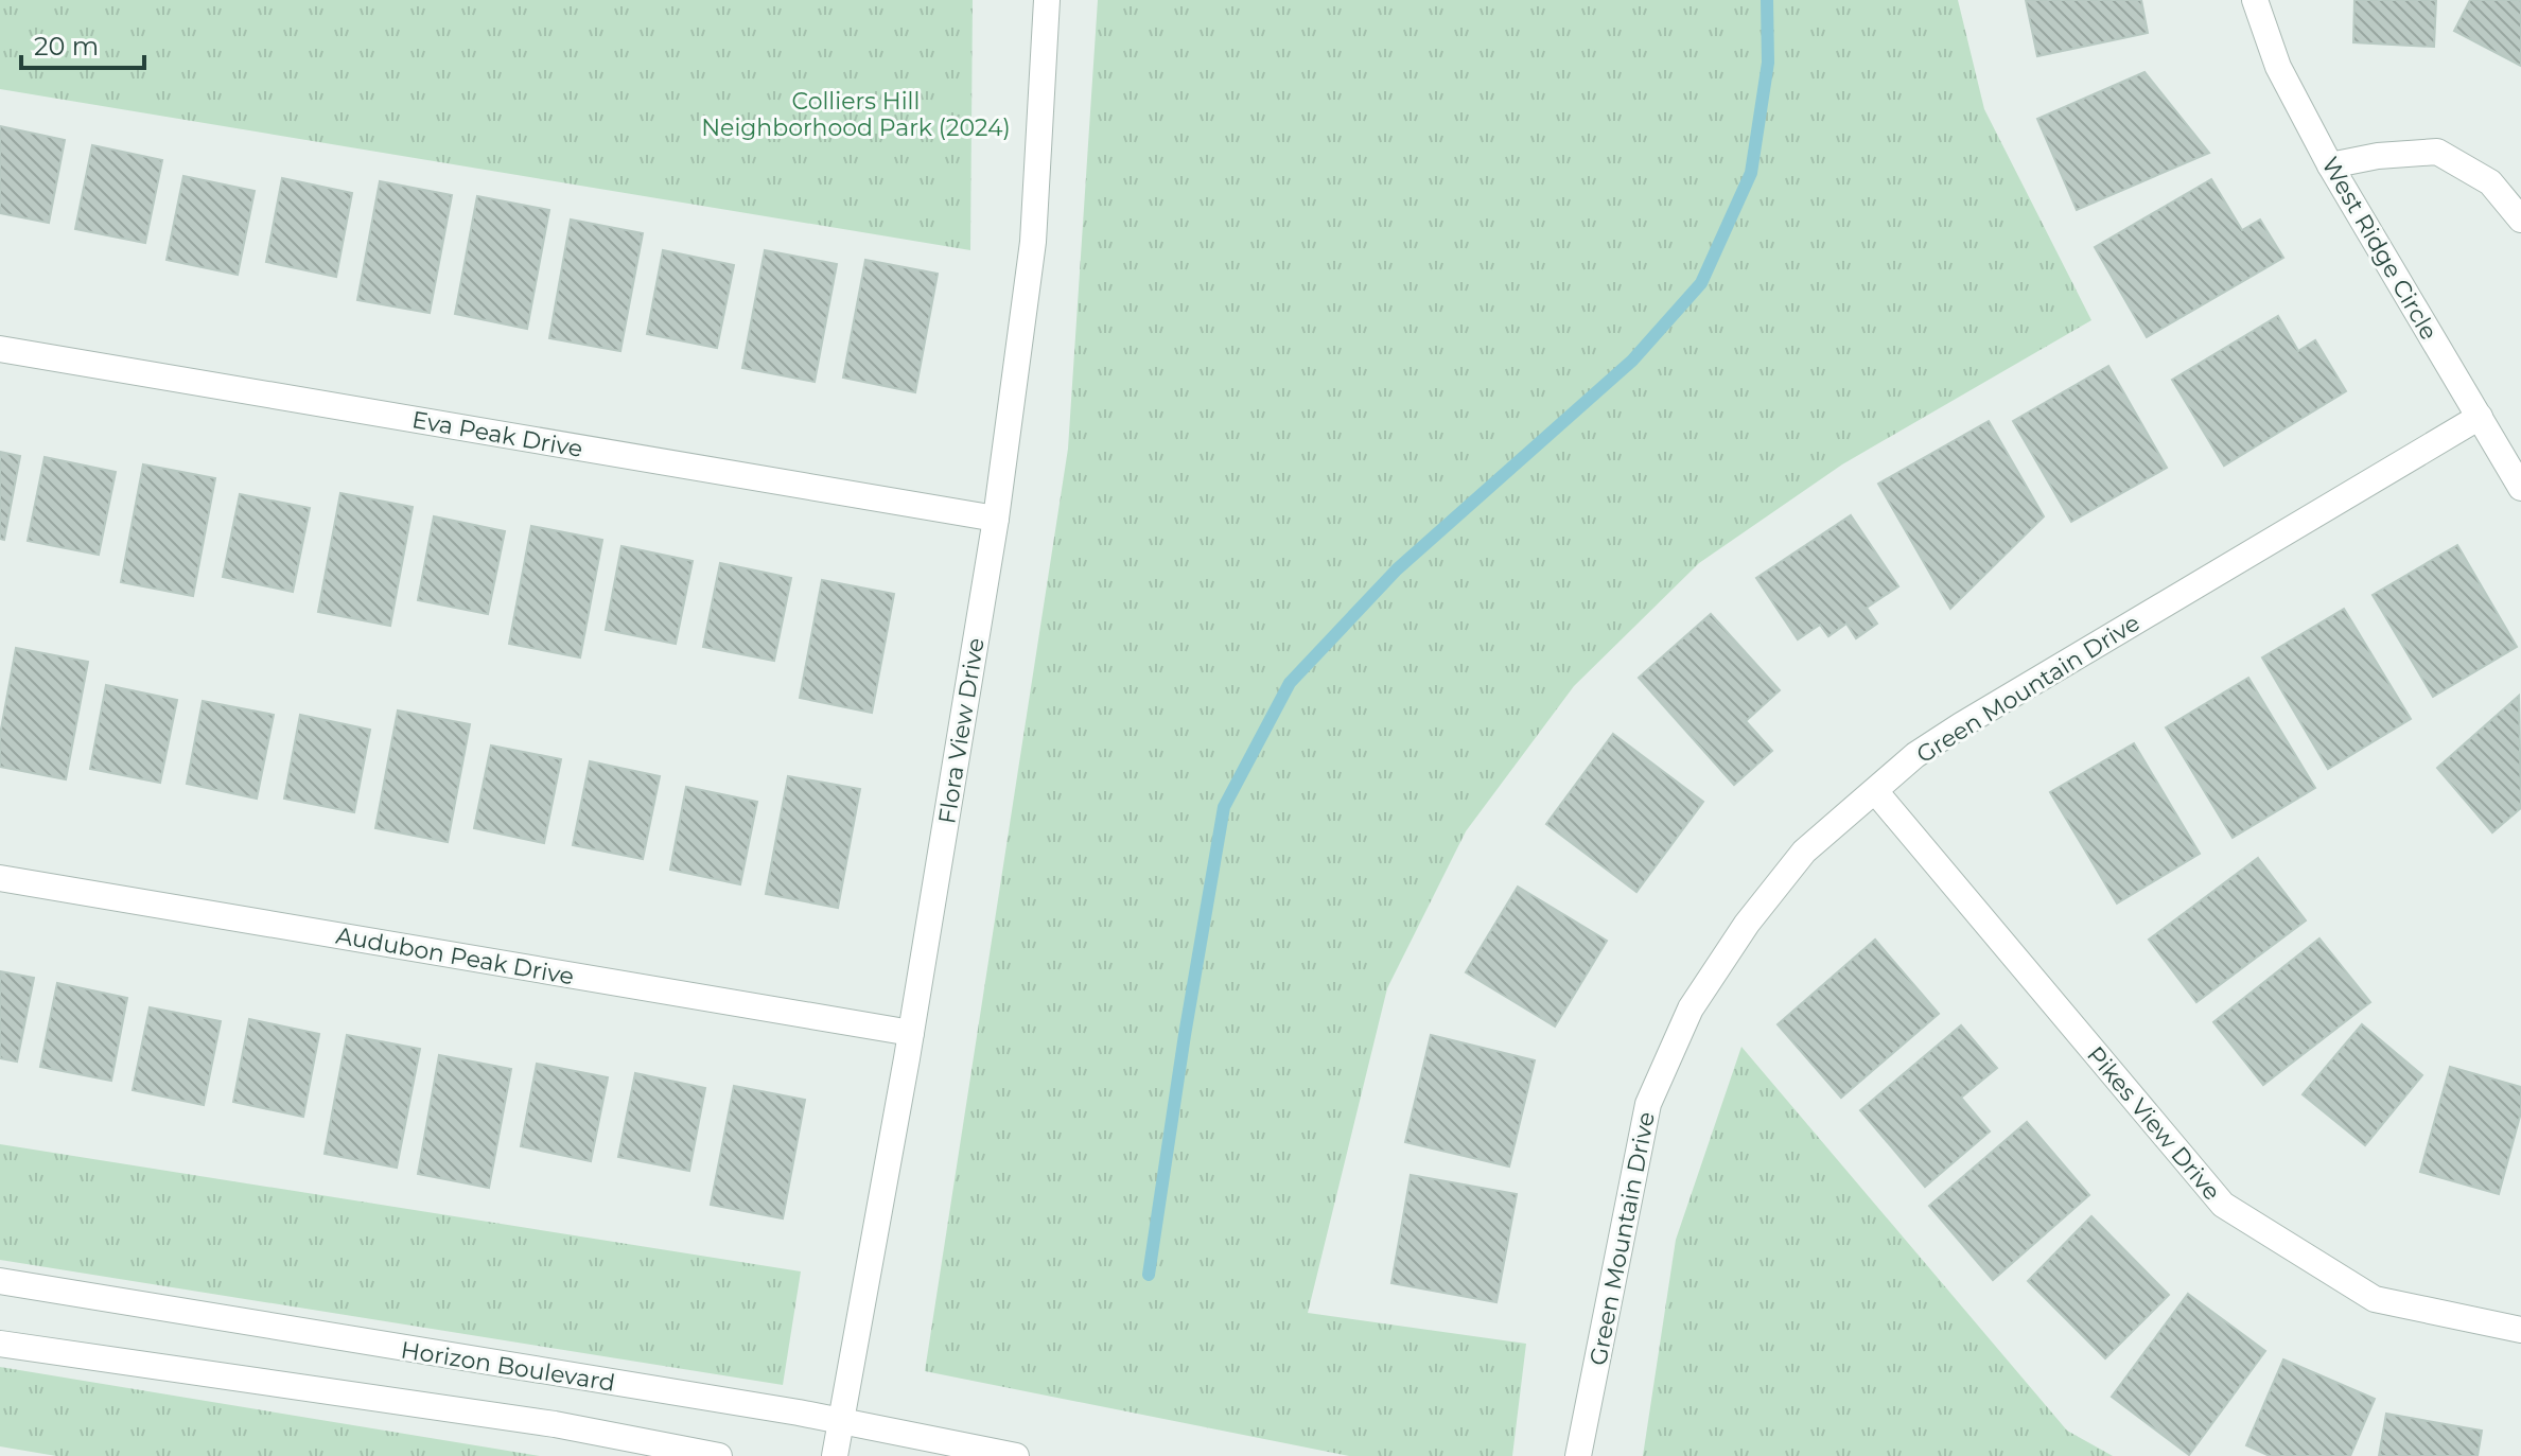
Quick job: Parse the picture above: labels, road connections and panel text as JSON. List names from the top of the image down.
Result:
{
  "streets": {
    "street": [
      "West Ridge Circle",
      "Eva Peak Drive",
      "Green Mountain Drive",
      "Flora View Drive",
      "Audubon Peak Drive",
      "Pikes View Drive",
      "Horizon Boulevard"
    ]
  },
  "crossings": [
    ["West Ridge Circle", "Green Mountain Drive"],
    ["Eva Peak Drive", "Flora View Drive"],
    ["Green Mountain Drive", "Pikes View Drive"],
    ["Flora View Drive", "Audubon Peak Drive"],
    ["Flora View Drive", "Horizon Boulevard"]
  ],
  "parks": ["Colliers Hill Neighborhood Park (2024)"],
  "scale_bar": "20 m"
}
